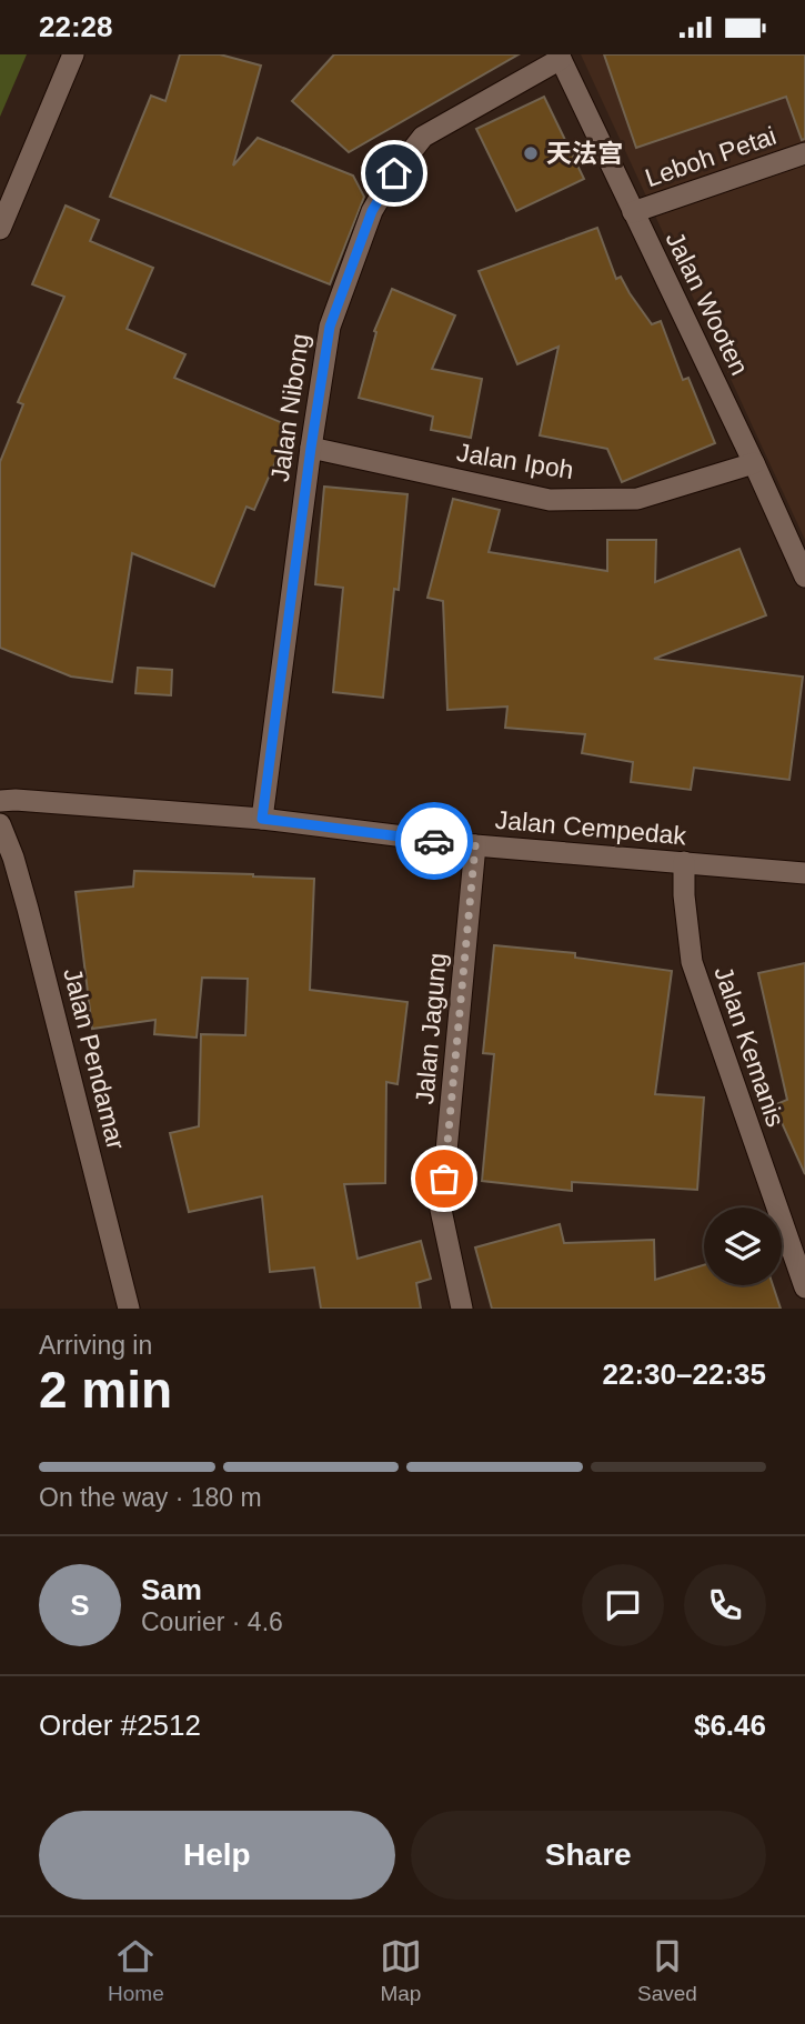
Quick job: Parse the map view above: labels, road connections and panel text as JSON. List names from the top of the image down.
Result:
{
  "streets": {
    "street": [
      "Leboh Petai",
      "Jalan Wooten",
      "Jalan Nibong",
      "Jalan Ipoh",
      "Jalan Cempedak",
      "Jalan Jagung",
      "Jalan Kemanis",
      "Jalan Pendamar"
    ]
  },
  "crossings": [
    ["Leboh Petai", "Jalan Wooten"],
    ["Jalan Wooten", "Jalan Nibong"],
    ["Jalan Wooten", "Jalan Ipoh"],
    ["Jalan Nibong", "Jalan Ipoh"],
    ["Jalan Nibong", "Jalan Cempedak"],
    ["Jalan Cempedak", "Jalan Jagung"],
    ["Jalan Cempedak", "Jalan Kemanis"]
  ],
  "places": ["天法宫"],
  "page": {
    "status": "22:28",
    "heading": ["2 min", "Arriving in", "22:30–22:35"],
    "panel": [
      "Sam",
      "Courier · 4.6",
      "Order #2512",
      "$6.46"
    ],
    "bar": "On the way · 180 m",
    "round": "S",
    "buttons": ["Help", "Share"],
    "tabs": ["Home", "Map", "Saved"]
  }
}
